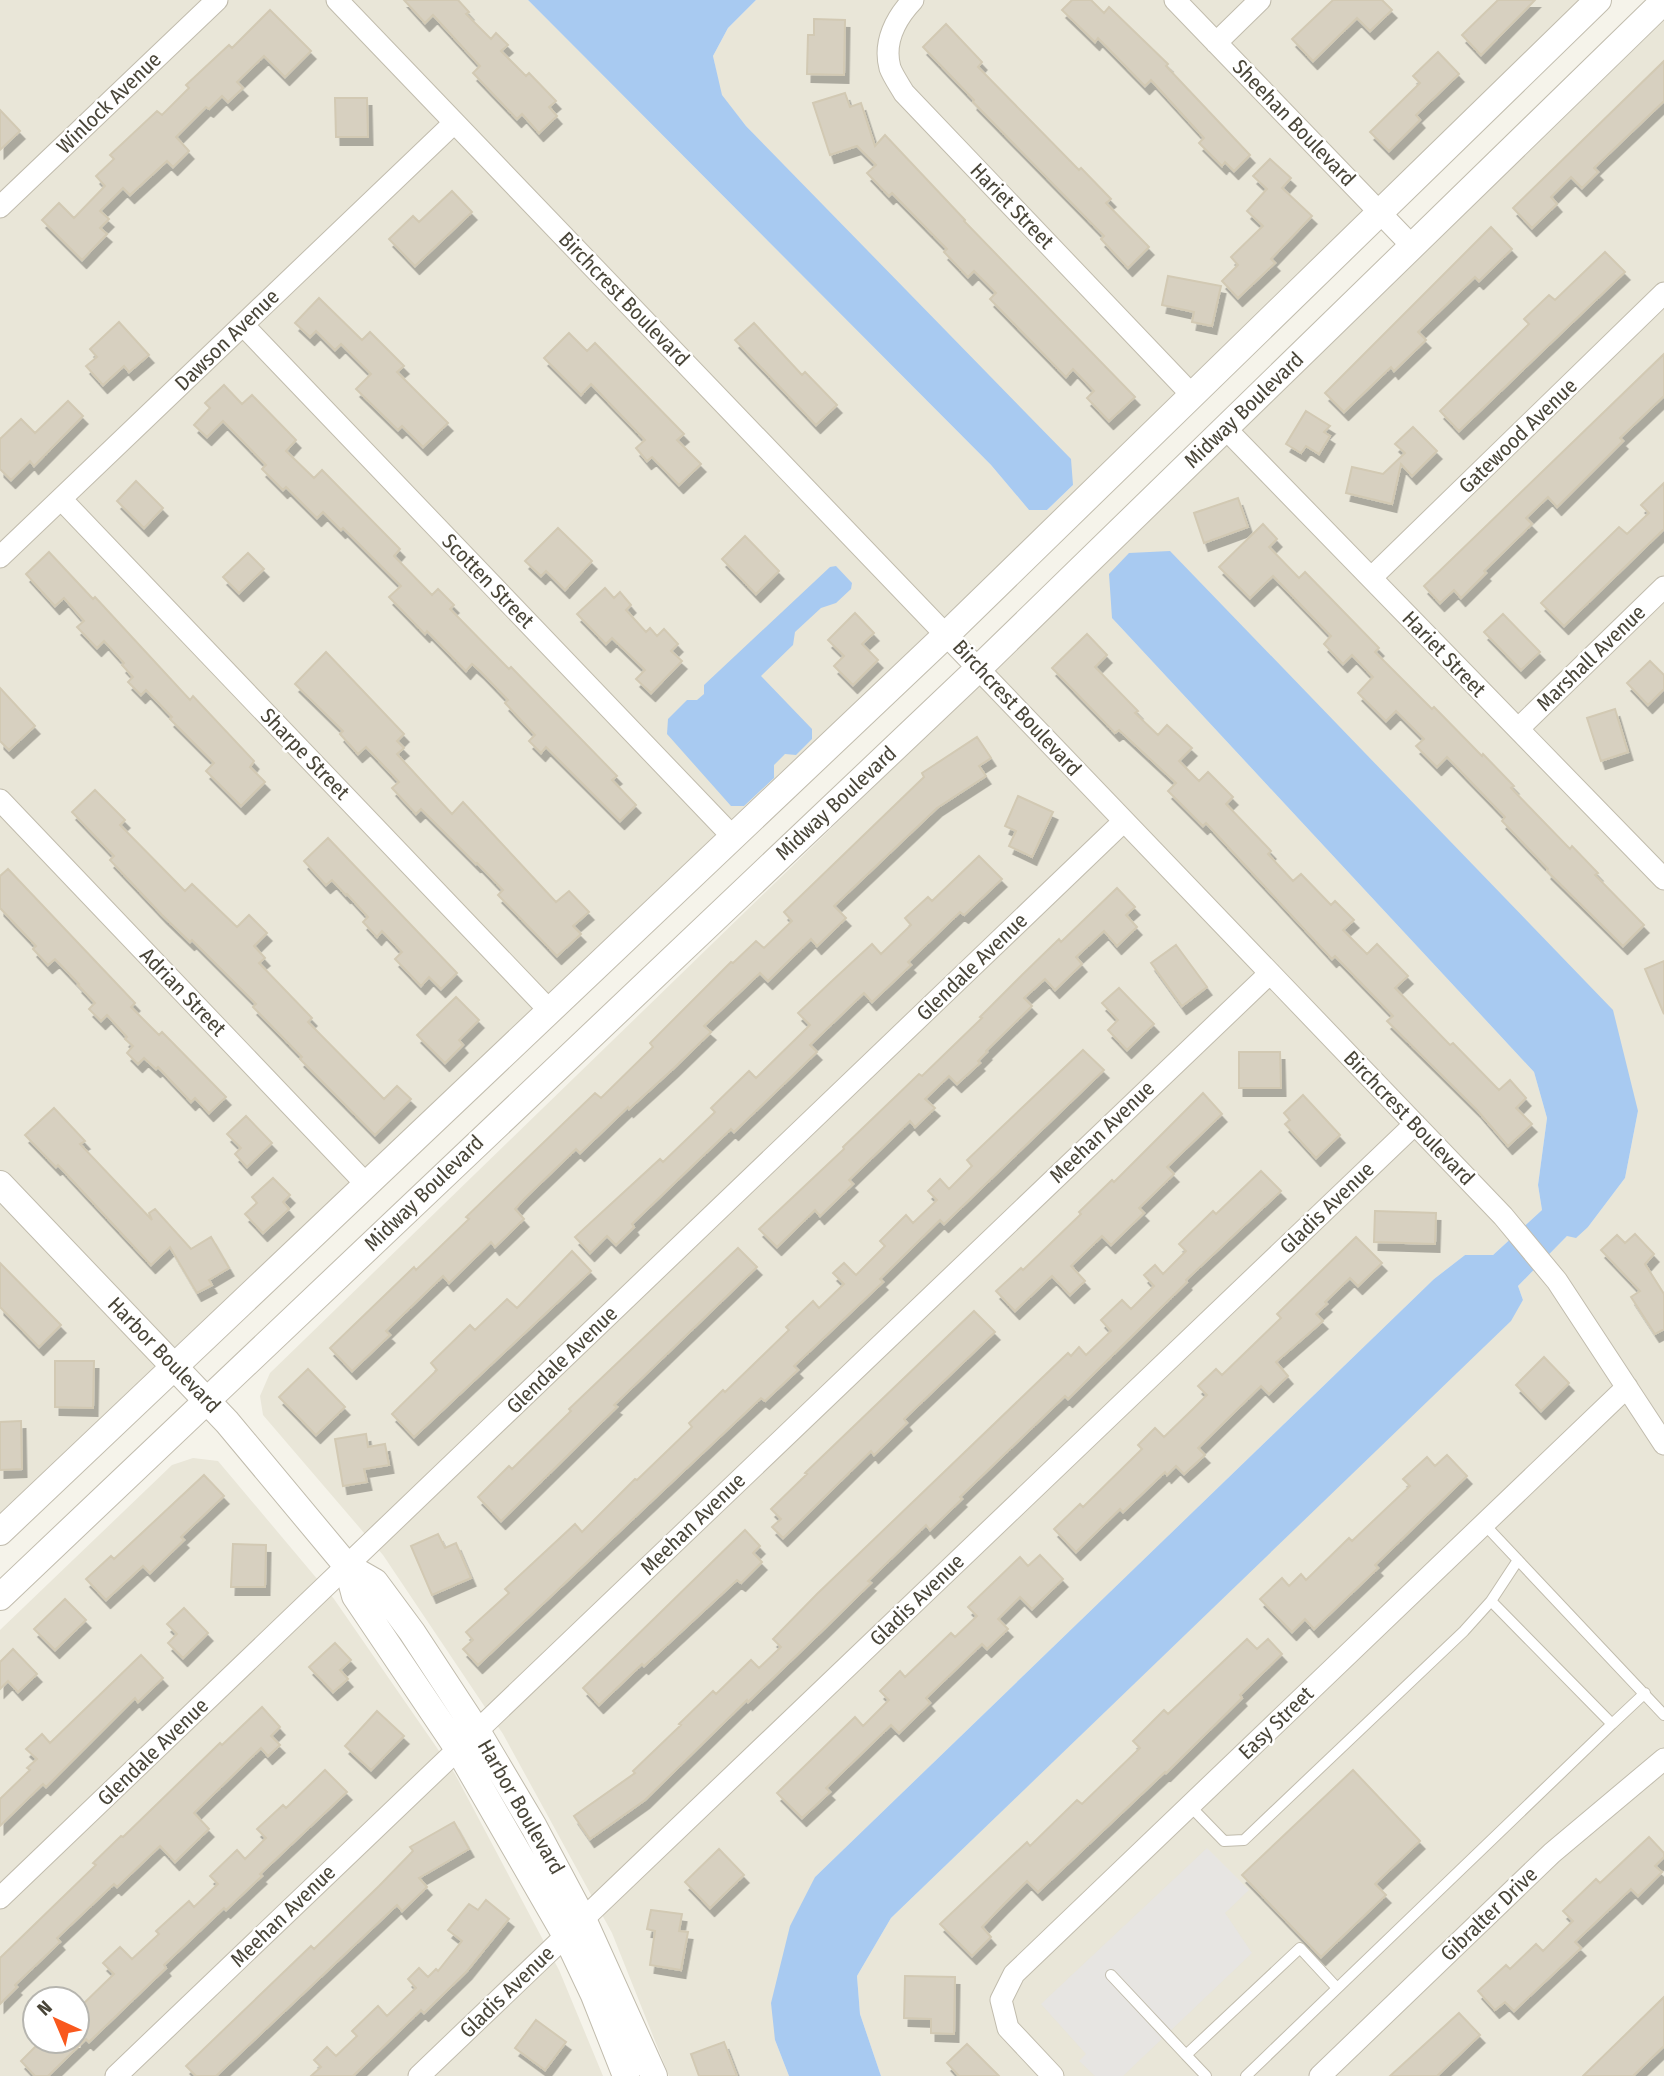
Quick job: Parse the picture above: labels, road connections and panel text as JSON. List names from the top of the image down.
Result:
{
  "streets": {
    "street": [
      "Winlock Avenue",
      "Sheehan Boulevard",
      "Hariet Street",
      "Birchcrest Boulevard",
      "Dawson Avenue",
      "Midway Boulevard",
      "Gatewood Avenue",
      "Scotten Street",
      "Marshall Avenue",
      "Sharpe Street",
      "Glendale Avenue",
      "Adrian Street",
      "Meehan Avenue",
      "Gladis Avenue",
      "Harbor Boulevard",
      "Easy Street",
      "Gibralter Drive"
    ]
  },
  "crossings": [
    ["Sheehan Boulevard", "Midway Boulevard"],
    ["Hariet Street", "Midway Boulevard"],
    ["Hariet Street", "Gatewood Avenue"],
    ["Hariet Street", "Marshall Avenue"],
    ["Birchcrest Boulevard", "Dawson Avenue"],
    ["Birchcrest Boulevard", "Midway Boulevard"],
    ["Birchcrest Boulevard", "Glendale Avenue"],
    ["Birchcrest Boulevard", "Meehan Avenue"],
    ["Birchcrest Boulevard", "Gladis Avenue"],
    ["Birchcrest Boulevard", "Easy Street"],
    ["Dawson Avenue", "Scotten Street"],
    ["Dawson Avenue", "Sharpe Street"],
    ["Midway Boulevard", "Harbor Boulevard"],
    ["Glendale Avenue", "Harbor Boulevard"],
    ["Meehan Avenue", "Harbor Boulevard"],
    ["Gladis Avenue", "Harbor Boulevard"]
  ],
  "north": "top left"
}
